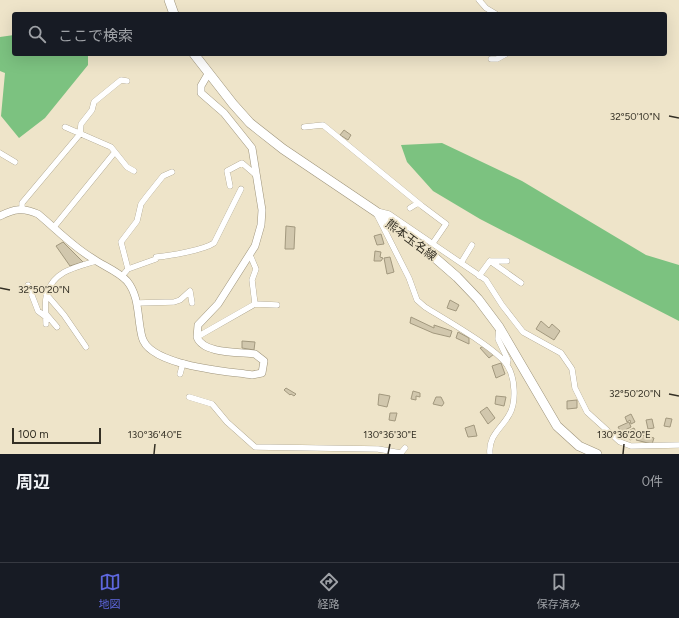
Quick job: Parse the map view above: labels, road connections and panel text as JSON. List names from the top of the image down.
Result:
{
  "streets": {
    "main road": ["熊本玉名線"]
  },
  "scale_bar": "100 m",
  "page": {
    "search": "ここで検索",
    "scale": "100 m",
    "heading": ["周辺", "0件"],
    "nav": ["地図", "経路", "保存済み"]
  },
  "coordinates": [
    "32°50'10\"N",
    "32°50'20\"N",
    "130°36'40\"E",
    "130°36'30\"E",
    "130°36'20\"E"
  ]
}
